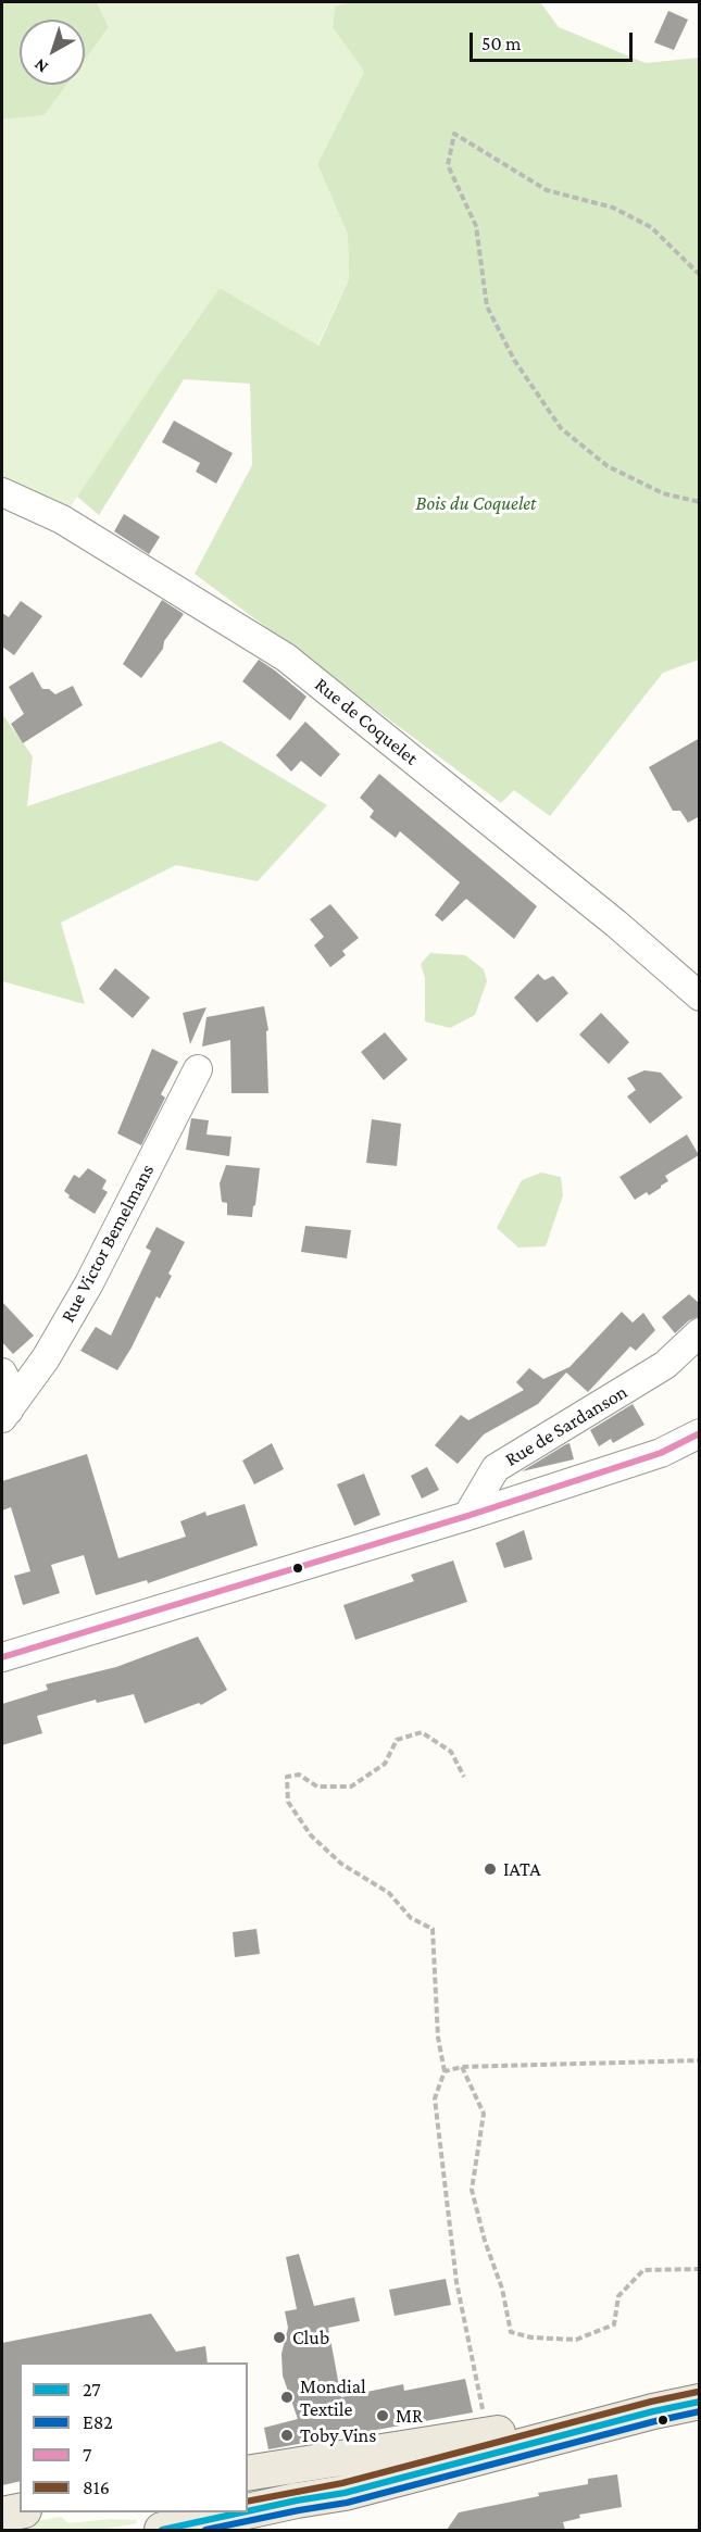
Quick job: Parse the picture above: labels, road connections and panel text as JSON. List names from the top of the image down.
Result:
{
  "streets": {
    "street": ["Rue de Coquelet", "Rue Victor Bemelmans", "Rue de Sardanson"]
  },
  "parks": ["Bois du Coquelet"],
  "places": [
    "IATA",
    "Club",
    "Mondial Textile",
    "MR",
    "Toby Vins"
  ],
  "lines": [
    "transit line 7",
    "transit line 816",
    "transit line 27",
    "transit line E82"
  ],
  "legend": [
    "27",
    "E82",
    "7",
    "816"
  ],
  "scale_bar": "50 m",
  "north": "bottom left"
}
